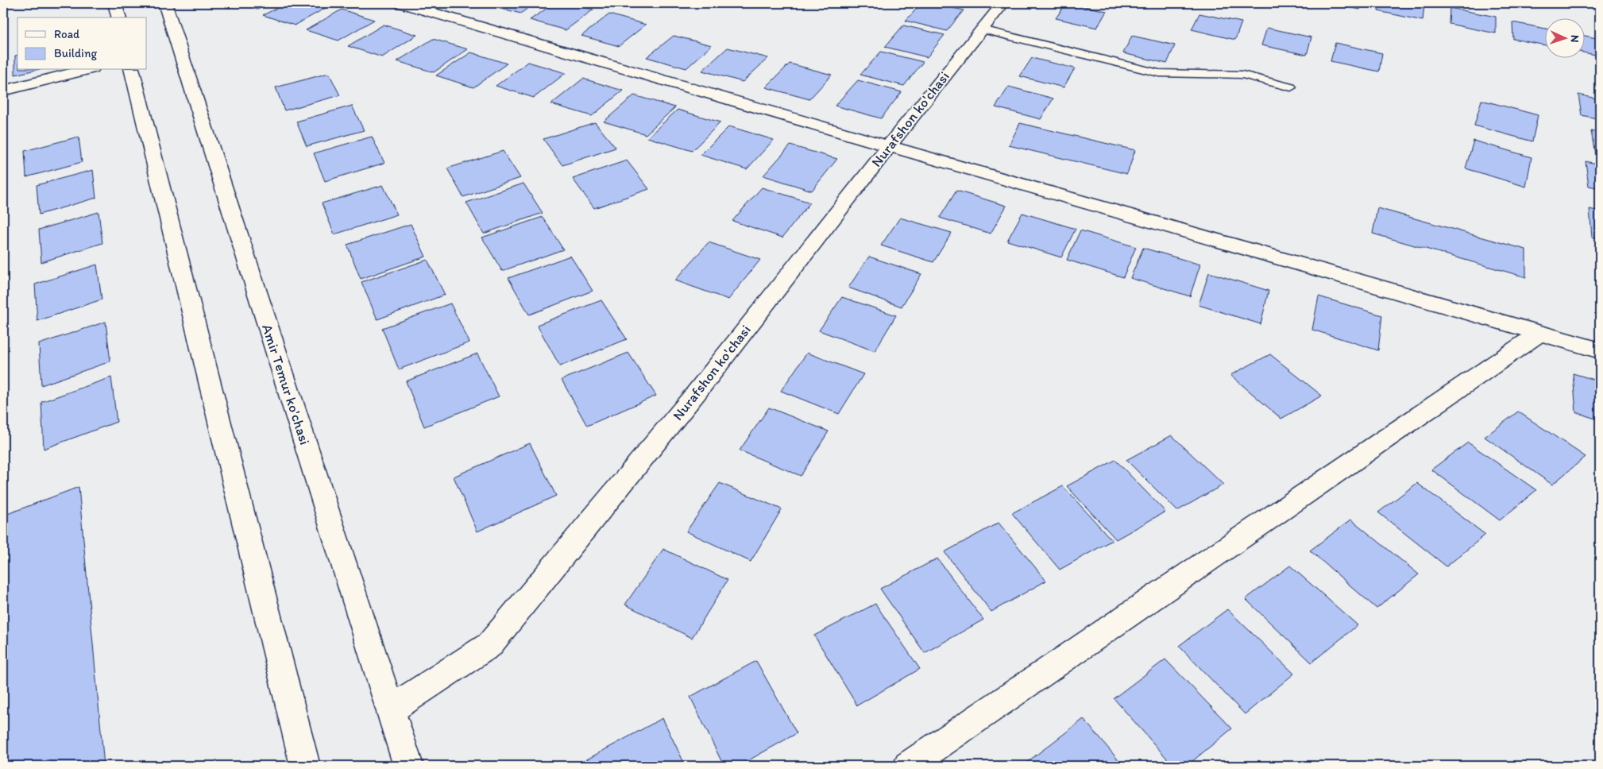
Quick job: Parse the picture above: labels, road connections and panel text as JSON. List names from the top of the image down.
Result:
{
  "streets": {
    "street": ["Nurafshon ko'chasi", "Amir Temur ko'chasi"]
  },
  "crossings": [
    ["Nurafshon ko'chasi", "Amir Temur ko'chasi"]
  ],
  "legend": ["Road", "Building"],
  "north": "right"
}
